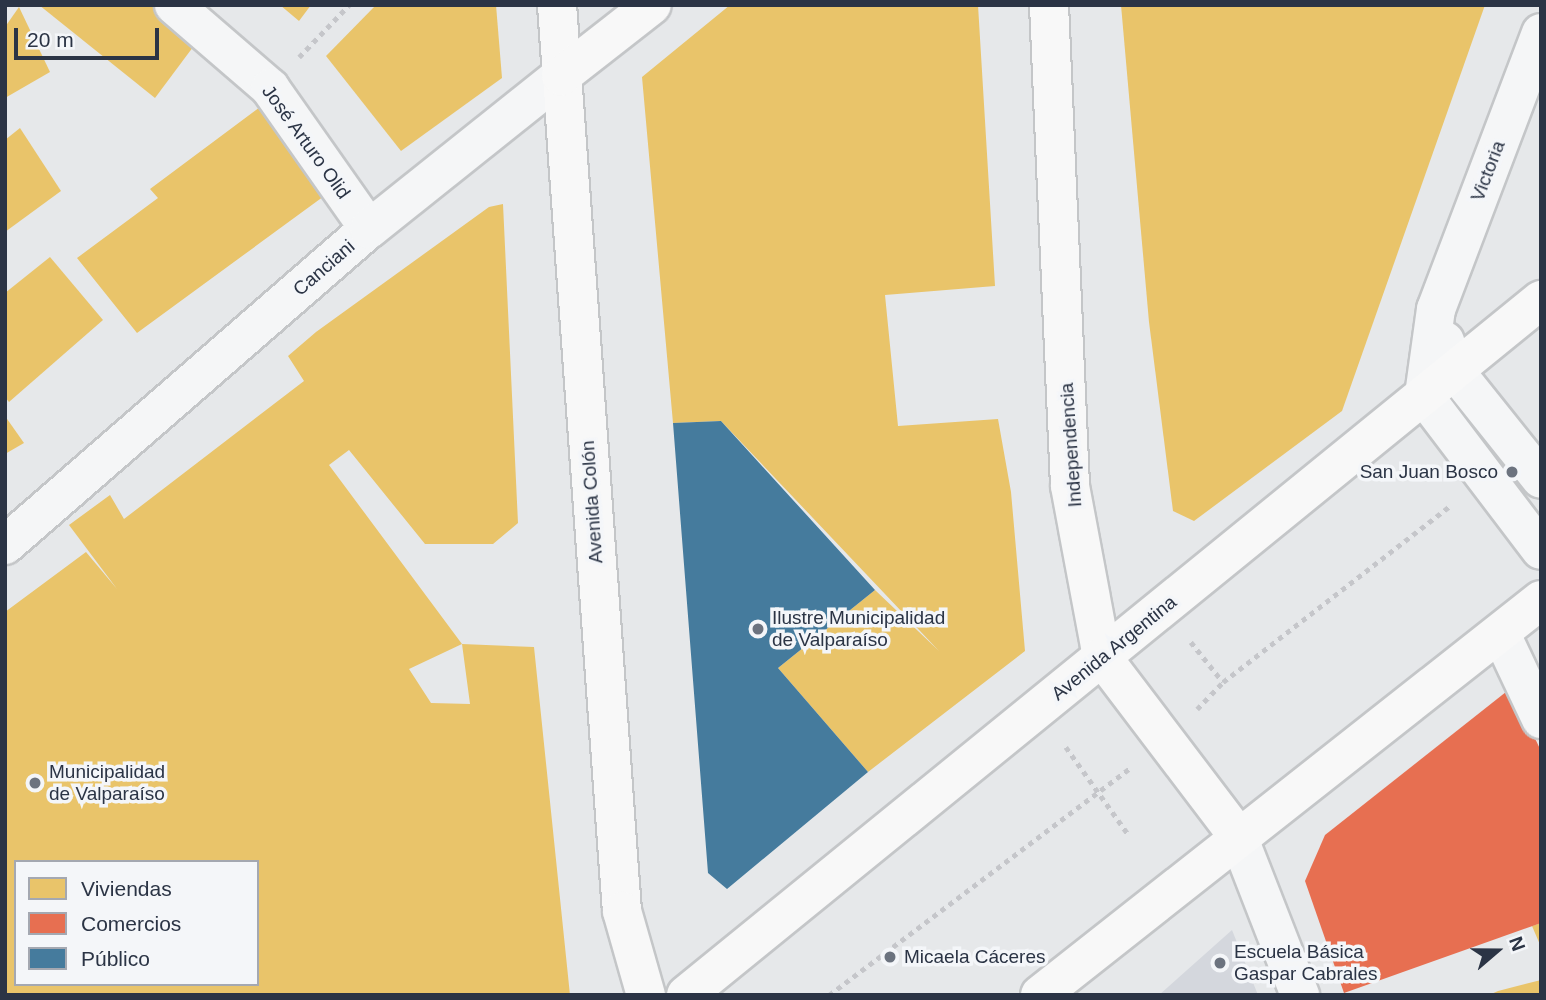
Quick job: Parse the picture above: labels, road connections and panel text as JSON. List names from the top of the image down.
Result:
{
  "streets": {
    "main road": [
      "Canciani",
      "Independencia",
      "Avenida Colón",
      "Avenida Argentina"
    ],
    "street": ["José Arturo Olid", "Victoria"]
  },
  "crossings": [
    ["José Arturo Olid", "Canciani"],
    ["Victoria", "Avenida Argentina"],
    ["Canciani", "Avenida Colón"],
    ["Independencia", "Avenida Argentina"]
  ],
  "places": [
    "San Juan Bosco",
    "Ilustre Municipalidad de Valparaíso",
    "Municipalidad de Valparaíso",
    "Micaela Cáceres",
    "Escuela Básica Gaspar Cabrales"
  ],
  "legend": ["Viviendas", "Comercios", "Público"],
  "scale_bar": "20 m",
  "north": "right"
}
